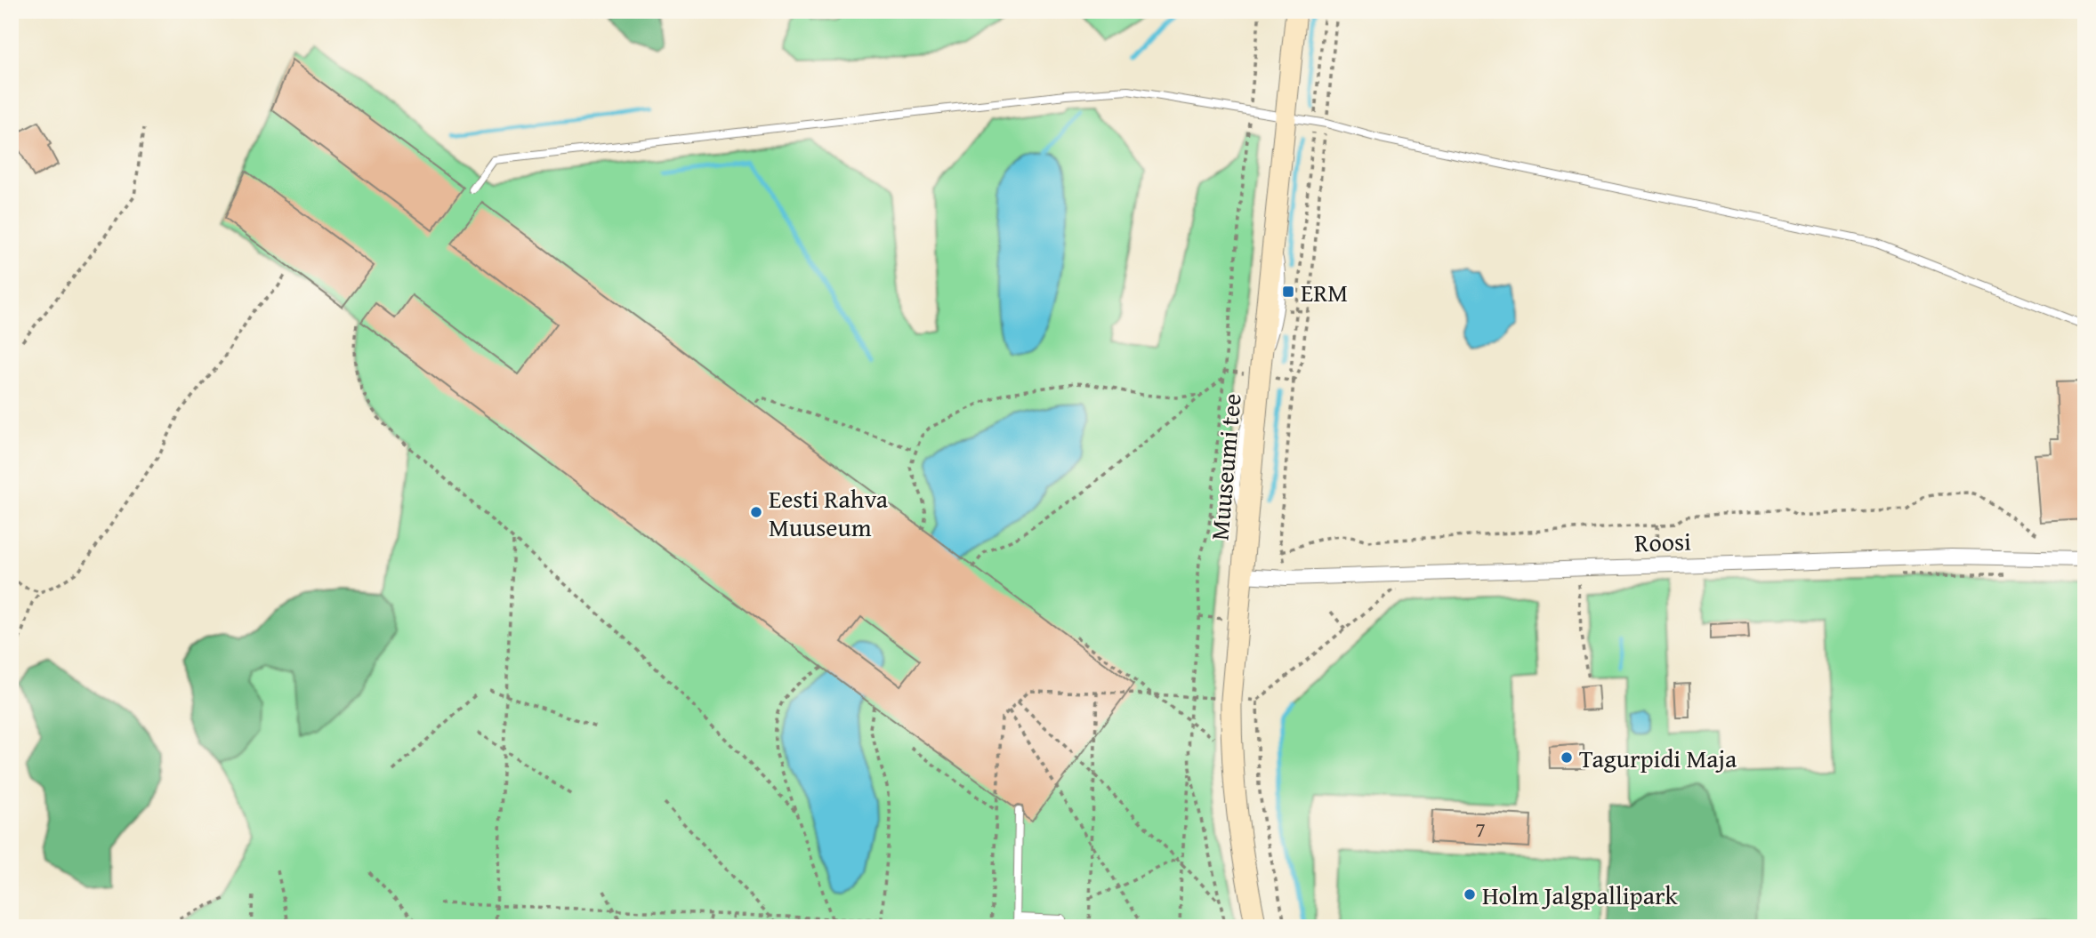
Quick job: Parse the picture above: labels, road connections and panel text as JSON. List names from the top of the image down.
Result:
{
  "streets": {
    "street": ["Muuseumi tee", "Roosi"]
  },
  "crossings": [
    ["Muuseumi tee", "Roosi"]
  ],
  "places": {
    "transit": ["ERM"],
    "other": ["Eesti Rahva Muuseum", "Tagurpidi Maja", "Holm Jalgpallipark"]
  },
  "house_numbers": ["7"]
}
